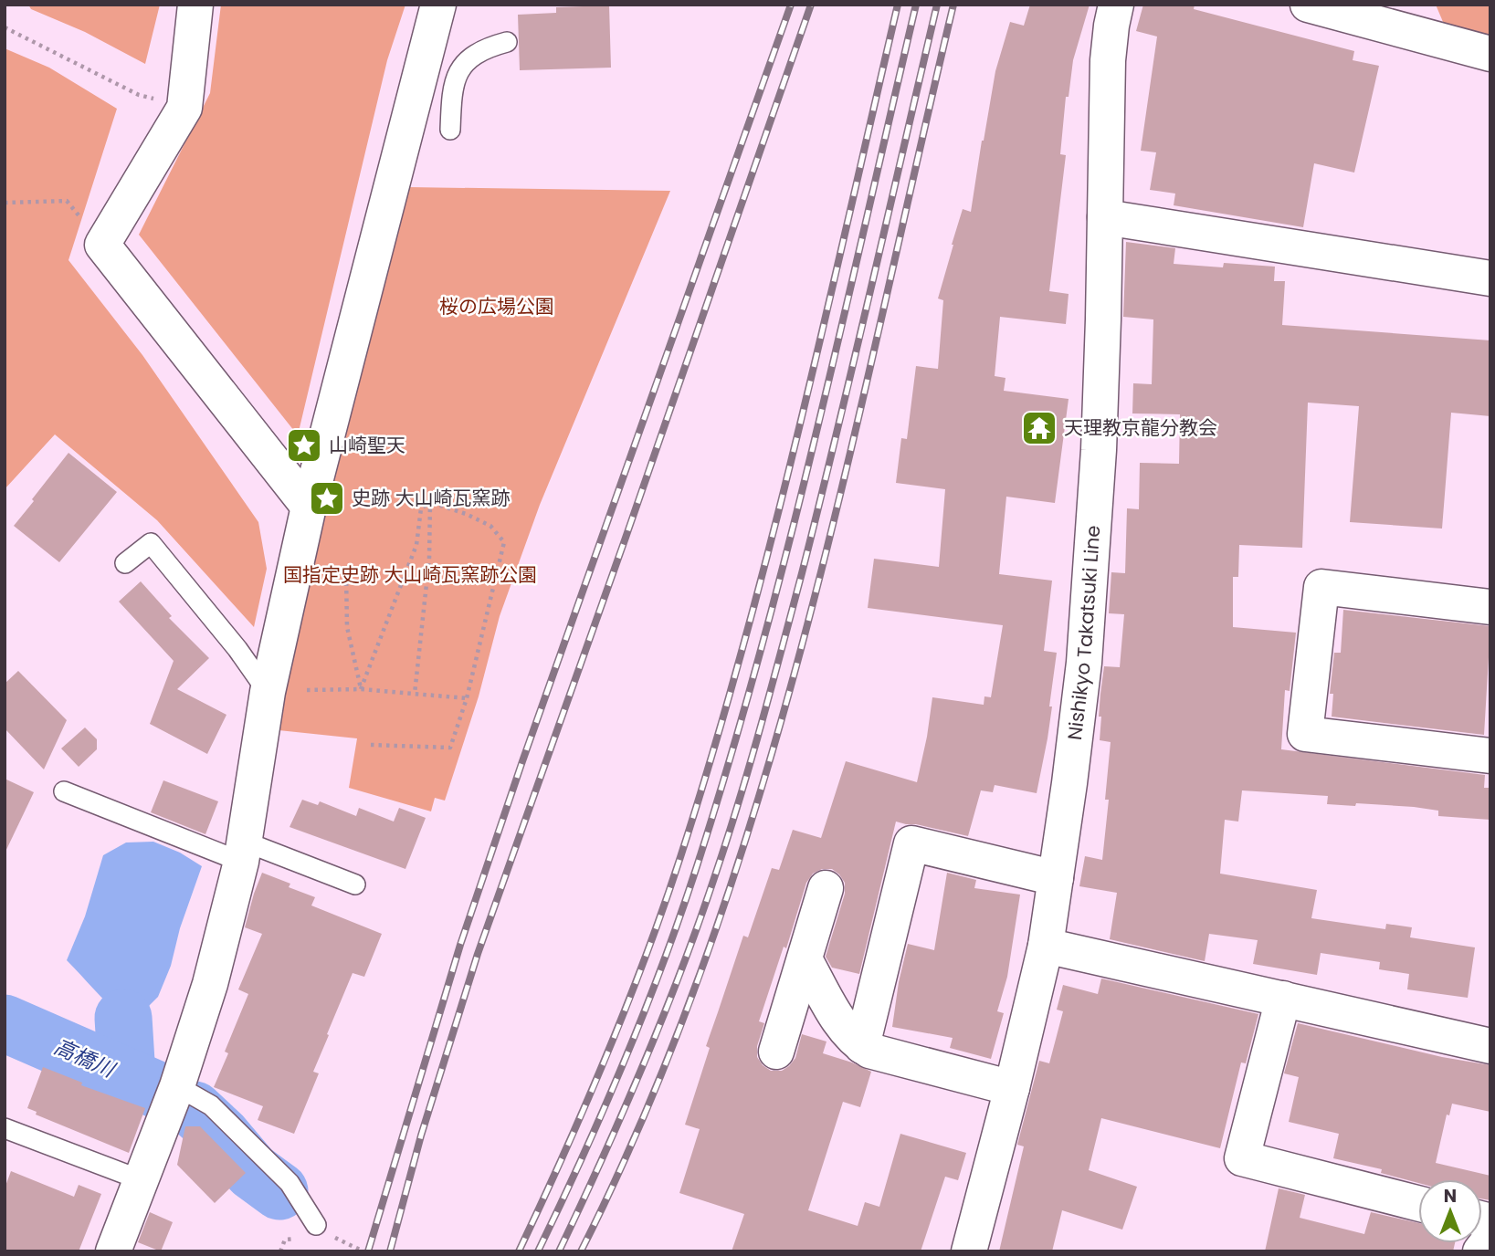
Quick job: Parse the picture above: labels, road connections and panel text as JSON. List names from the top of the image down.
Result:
{
  "streets": {
    "street": ["Nishikyo Takatsuki Line"]
  },
  "water": ["高橋川"],
  "parks": ["桜の広場公園", "国指定史跡 大山崎瓦窯跡公園"],
  "places": {
    "temple": ["天理教京龍分教会"],
    "place": ["山崎聖天", "史跡 大山崎瓦窯跡"]
  },
  "north": "top"
}
